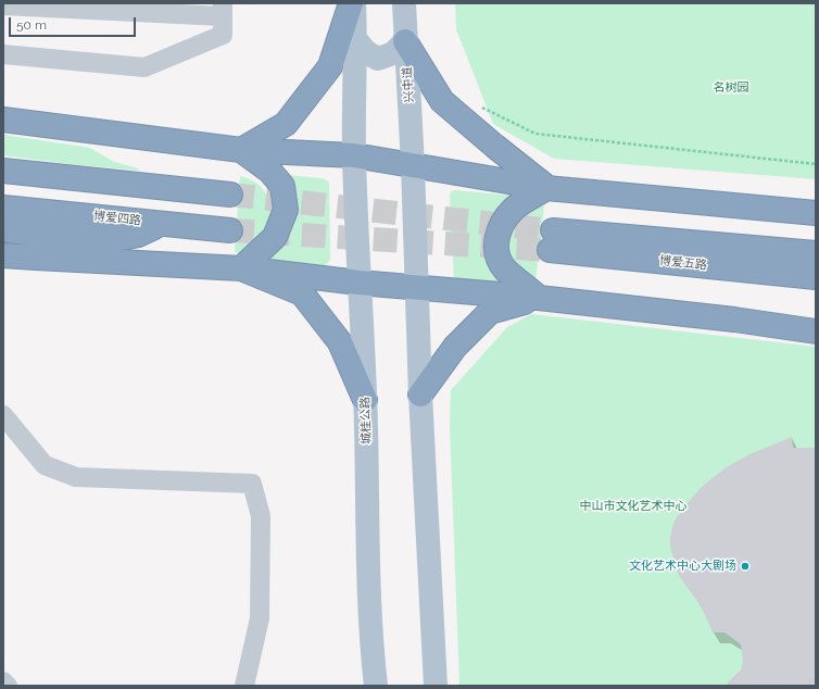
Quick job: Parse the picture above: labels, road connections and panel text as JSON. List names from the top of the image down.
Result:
{
  "streets": {
    "highway": ["博爱四路", "博爱五路"],
    "main road": ["兴中道", "城桂公路"]
  },
  "parks": ["名树园", "中山市文化艺术中心"],
  "places": ["文化艺术中心大剧场"],
  "scale_bar": "50 m"
}
